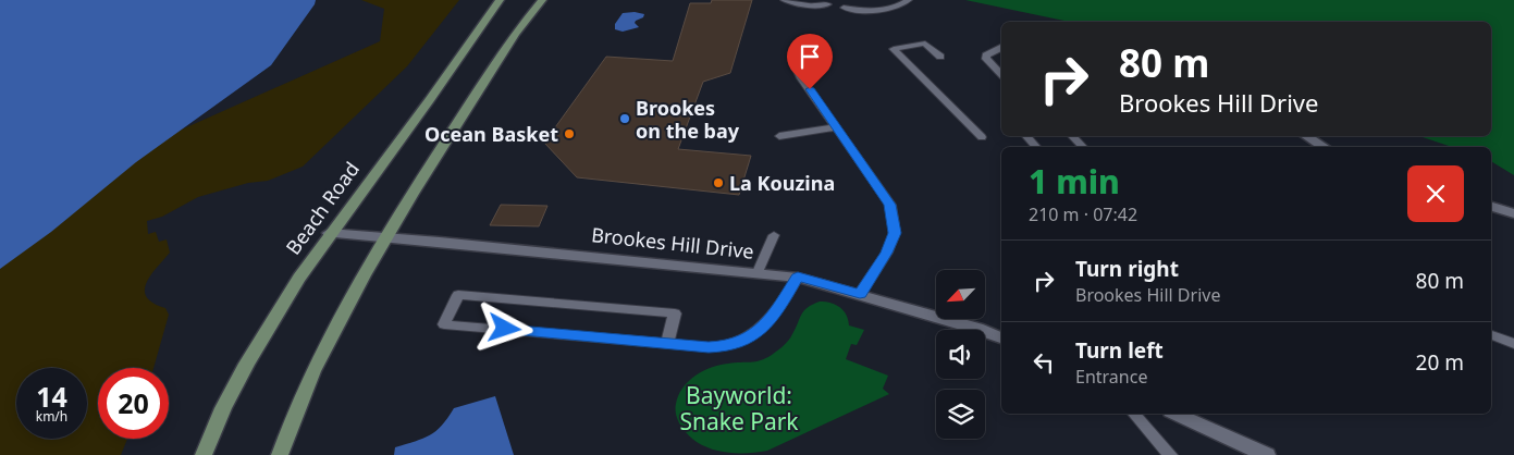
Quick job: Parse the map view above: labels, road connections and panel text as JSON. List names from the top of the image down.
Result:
{
  "streets": {
    "main road": ["Beach Road"],
    "street": ["Brookes Hill Drive"]
  },
  "crossings": [
    ["Beach Road", "Brookes Hill Drive"]
  ],
  "parks": ["Bayworld: Snake Park"],
  "places": ["Brookes on the bay", "Ocean Basket", "La Kouzina"],
  "north": "bottom left",
  "page": {
    "turn": ["80 m", "Brookes Hill Drive"],
    "heading": ["1 min", "210 m · 07:42"],
    "list": [
      {
        "name": "Turn right",
        "note": "Brookes Hill Drive",
        "value": "80 m"
      },
      {
        "name": "Turn left",
        "note": "Entrance",
        "value": "20 m"
      }
    ],
    "speed": "14 km/h",
    "limit": "20"
  }
}
